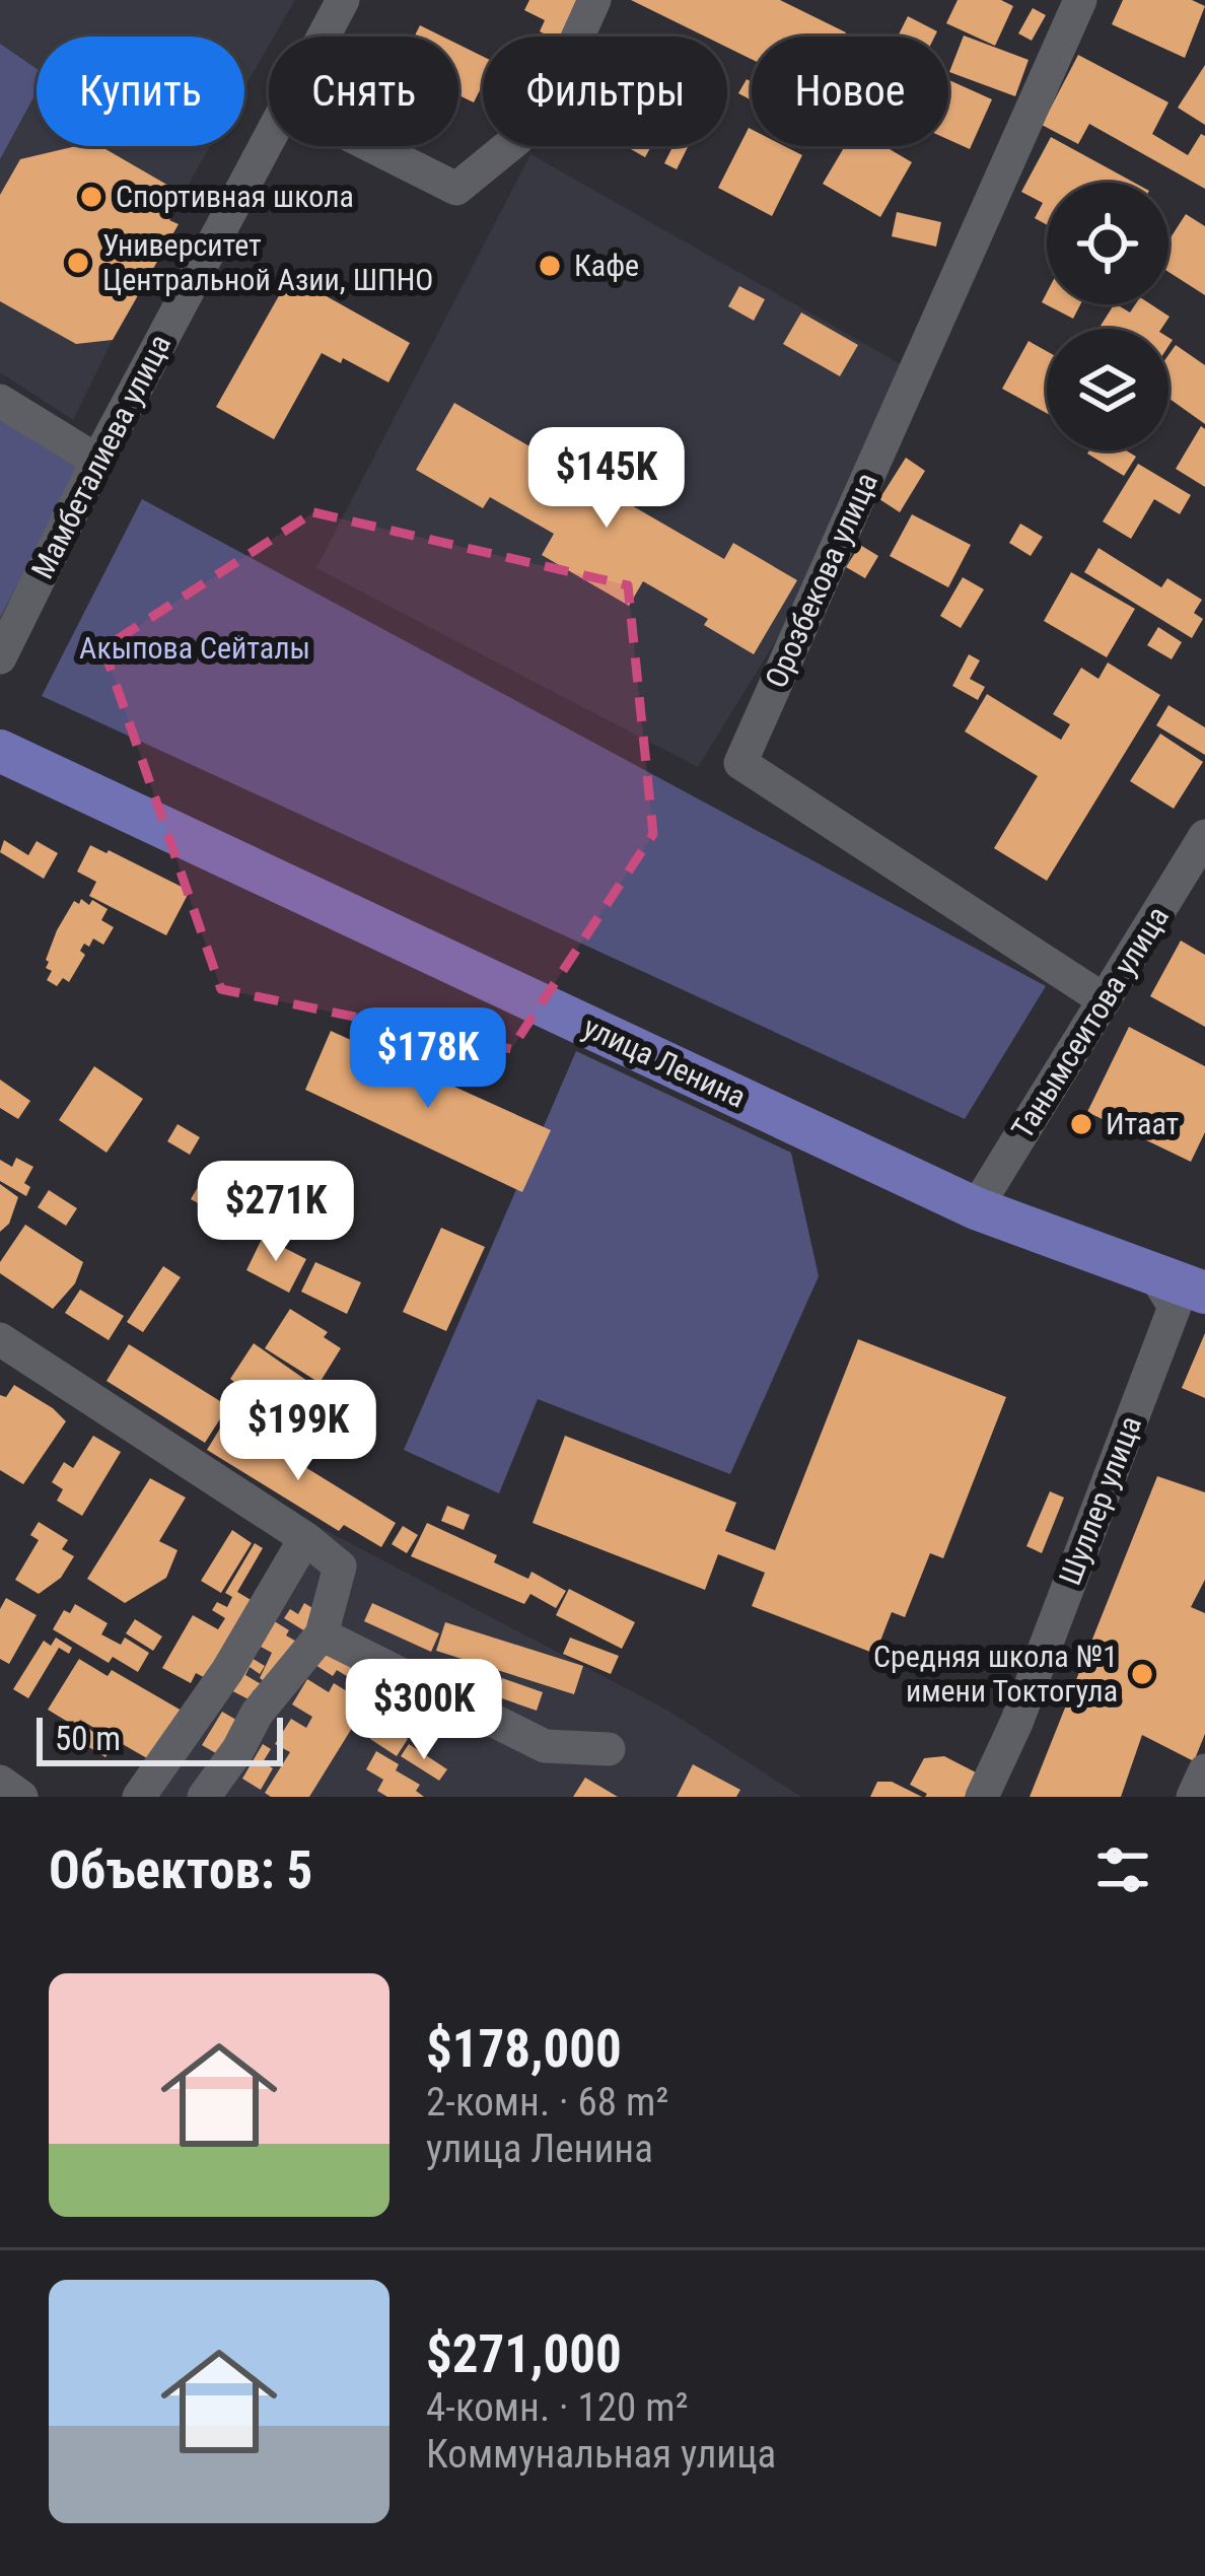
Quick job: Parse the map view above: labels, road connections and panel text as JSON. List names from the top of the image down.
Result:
{
  "streets": {
    "main road": ["улица Ленина"],
    "street": [
      "Мамбеталиева улица",
      "Орозбекова улица",
      "Танымсеитова улица",
      "Шуллер улица"
    ]
  },
  "crossings": [
    ["Орозбекова улица", "Танымсеитова улица"],
    ["Танымсеитова улица", "улица Ленина"],
    ["улица Ленина", "Шуллер улица"]
  ],
  "parks": ["Акыпова Сейталы"],
  "places": [
    "Спортивная школа",
    "Университет Центральной Азии, ШПНО",
    "Кафе",
    "Итаат",
    "Средняя школа №1 имени Токтогула"
  ],
  "scale_bar": "50 m",
  "page": {
    "chip": [
      "Купить",
      "Снять",
      "Фильтры",
      "Новое"
    ],
    "price": [
      "$145K",
      "$178K",
      "$271K",
      "$199K",
      "$300K"
    ],
    "scale": "50 m",
    "heading": "Объектов: 5",
    "list": [
      {
        "name": "$178,000",
        "note": "2-комн. · 68 m² · улица Ленина"
      },
      {
        "name": "$271,000",
        "note": "4-комн. · 120 m² · Коммунальная улица"
      }
    ]
  }
}
